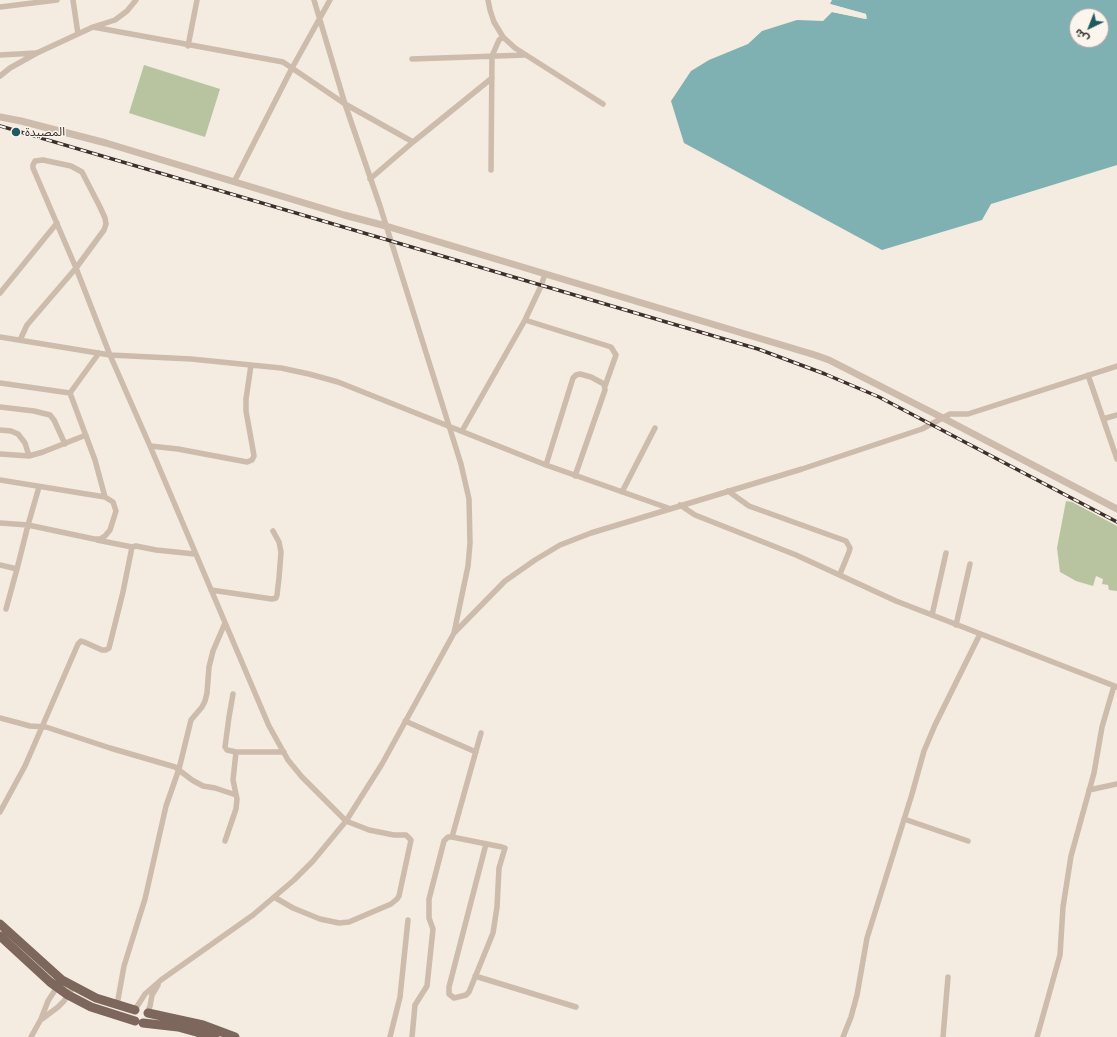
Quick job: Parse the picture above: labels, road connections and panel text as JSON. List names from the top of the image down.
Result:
{
  "places": ["المصيدة"],
  "north": "bottom left"
}
